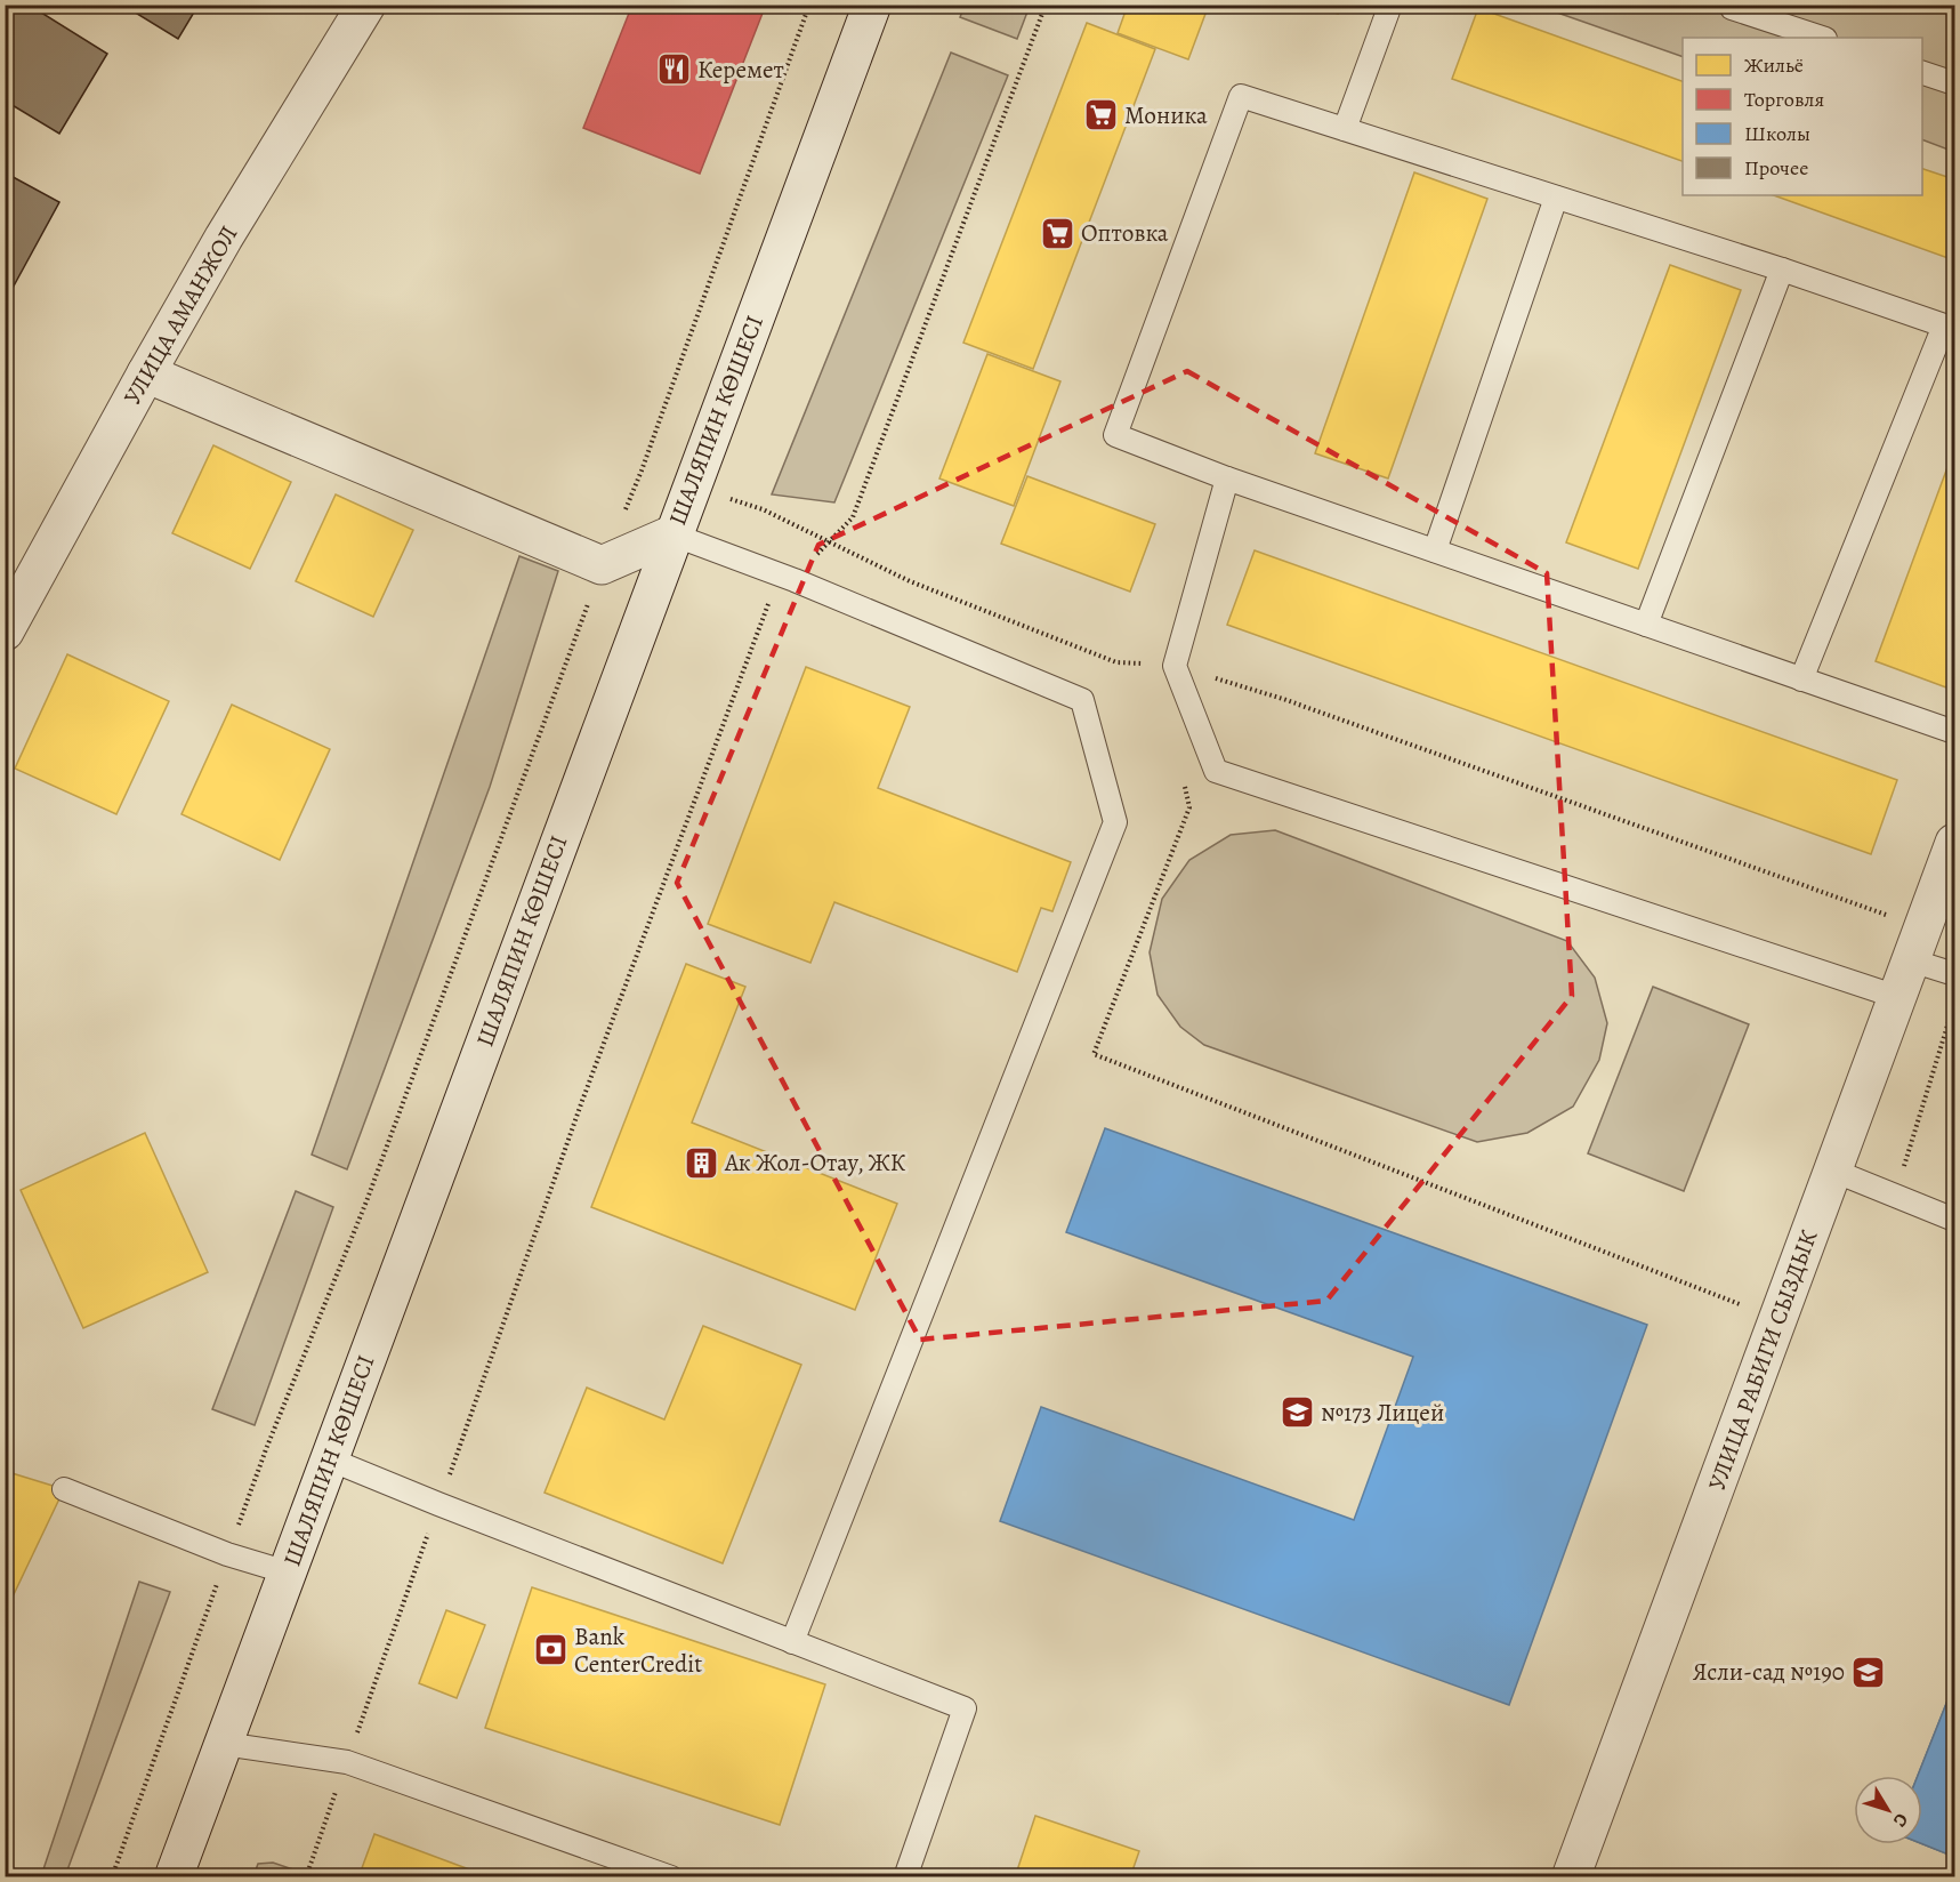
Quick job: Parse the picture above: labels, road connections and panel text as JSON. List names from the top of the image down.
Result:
{
  "streets": {
    "street": ["УЛИЦА АМАНЖОЛ", "ШАЛЯПИН КӨШЕСІ", "УЛИЦА РАБИГИ СЫЗДЫК"]
  },
  "places": {
    "restaurant": ["Керемет"],
    "supermarket": ["Моника", "Оптовка"],
    "building": ["Ак Жол-Отау, ЖК"],
    "school or university": ["№173 Лицей", "Ясли-сад №190"],
    "bank": ["Bank CenterCredit"]
  },
  "legend": [
    "Жильё",
    "Торговля",
    "Школы",
    "Прочее"
  ],
  "north": "bottom right"
}
